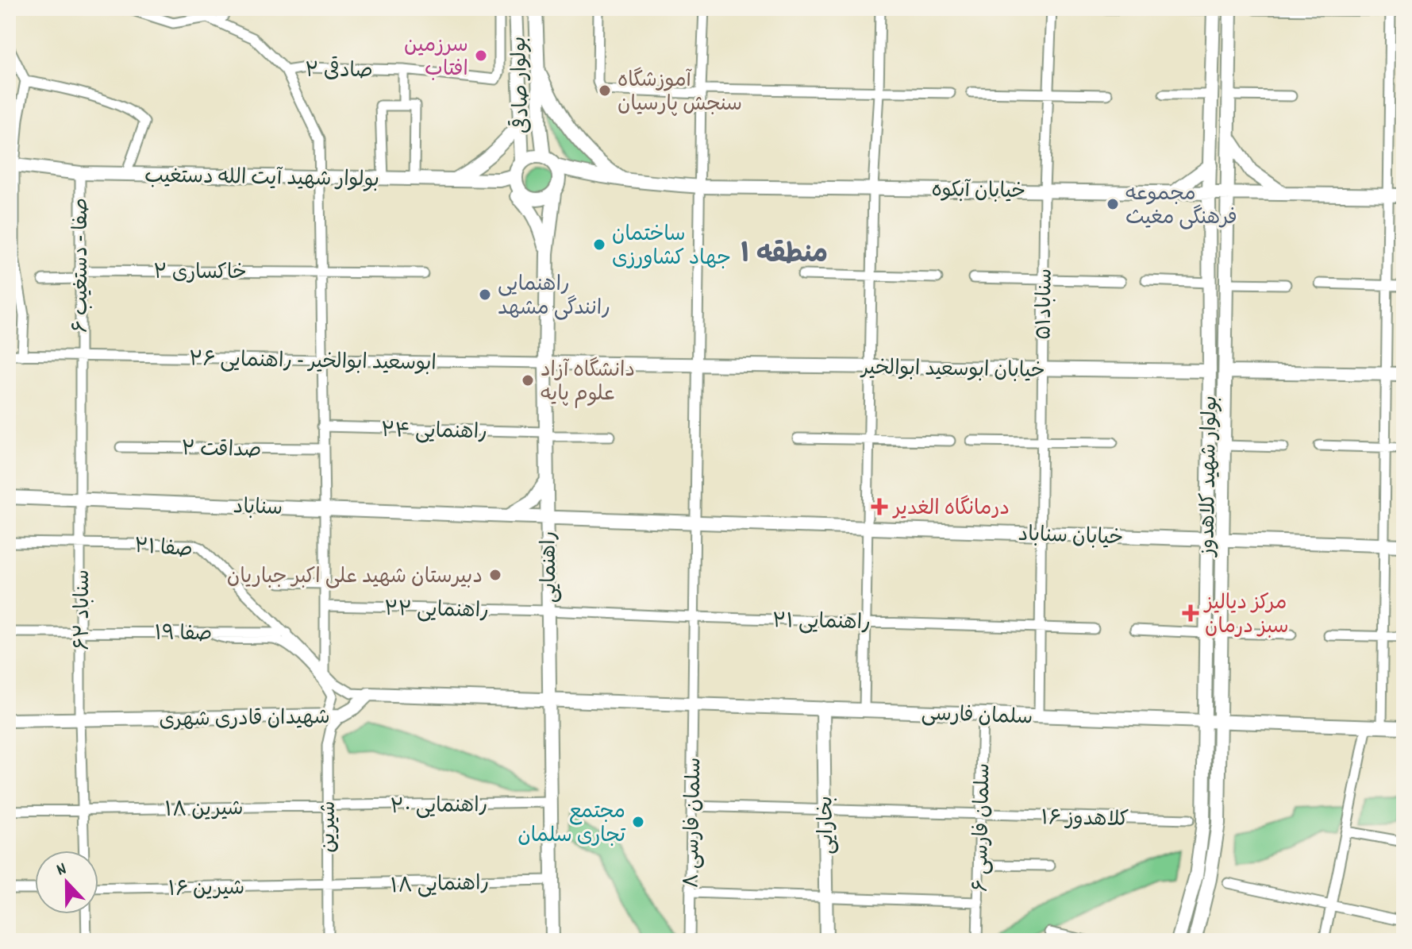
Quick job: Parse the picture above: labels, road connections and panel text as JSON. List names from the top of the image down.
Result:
{
  "streets": {
    "main road": [
      "بولوار صادقی",
      "بولوار شهید آیت الله دستغیب",
      "خیابان آبکوه",
      "خیابان ابوسعید ابوالخیر",
      "بولوار شهید کلاهدوز",
      "سناباد",
      "خیابان سناباد",
      "راهنمایی",
      "سلمان فارسی",
      "شهیدان قادری شهری",
      "بخارایی"
    ],
    "street": [
      "صادقی ۲",
      "صفا - دستغیب ۶",
      "خاکساری ۲",
      "سناباد۵۱",
      "ابوسعید ابوالخیر - راهنمایی ۲۶",
      "راهنمایی ۲۴",
      "صداقت ۲",
      "صفا ۲۱",
      "راهنمایی ۲۲",
      "سناباد ۶۲",
      "راهنمایی ۲۱",
      "صفا ۱۹",
      "راهنمایی ۲۰",
      "شیرین ۱۸",
      "کلاهدوز ۱۶",
      "سلمان فارسی ۸",
      "شیرین",
      "سلمان فارسی ۶",
      "راهنمایی ۱۸",
      "شیرین ۱۶"
    ]
  },
  "crossings": [
    ["بولوار صادقی", "بولوار شهید آیت الله دستغیب"],
    ["بولوار صادقی", "خیابان آبکوه"],
    ["بولوار صادقی", "راهنمایی"],
    ["بولوار شهید آیت الله دستغیب", "خیابان آبکوه"],
    ["بولوار شهید آیت الله دستغیب", "صفا - دستغیب ۶"],
    ["بولوار شهید آیت الله دستغیب", "راهنمایی"],
    ["خیابان آبکوه", "سناباد۵۱"],
    ["خیابان آبکوه", "بولوار شهید کلاهدوز"],
    ["خیابان آبکوه", "راهنمایی"],
    ["خیابان آبکوه", "سلمان فارسی ۸"],
    ["صفا - دستغیب ۶", "خاکساری ۲"],
    ["صفا - دستغیب ۶", "ابوسعید ابوالخیر - راهنمایی ۲۶"],
    ["صفا - دستغیب ۶", "سناباد"],
    ["صفا - دستغیب ۶", "سناباد ۶۲"],
    ["سناباد۵۱", "خیابان ابوسعید ابوالخیر"],
    ["سناباد۵۱", "خیابان سناباد"],
    ["سناباد۵۱", "راهنمایی ۲۱"],
    ["سناباد۵۱", "سلمان فارسی"],
    ["ابوسعید ابوالخیر - راهنمایی ۲۶", "خیابان ابوسعید ابوالخیر"],
    ["ابوسعید ابوالخیر - راهنمایی ۲۶", "راهنمایی"],
    ["خیابان ابوسعید ابوالخیر", "بولوار شهید کلاهدوز"],
    ["خیابان ابوسعید ابوالخیر", "راهنمایی"],
    ["خیابان ابوسعید ابوالخیر", "سلمان فارسی ۸"],
    ["راهنمایی ۲۴", "راهنمایی"],
    ["بولوار شهید کلاهدوز", "خیابان سناباد"],
    ["بولوار شهید کلاهدوز", "سلمان فارسی"],
    ["سناباد", "خیابان سناباد"],
    ["سناباد", "سناباد ۶۲"],
    ["خیابان سناباد", "راهنمایی"],
    ["خیابان سناباد", "سلمان فارسی ۸"],
    ["صفا ۲۱", "سناباد ۶۲"],
    ["صفا ۲۱", "صفا ۱۹"],
    ["صفا ۲۱", "شهیدان قادری شهری"],
    ["راهنمایی", "راهنمایی ۲۲"],
    ["راهنمایی", "راهنمایی ۲۱"],
    ["راهنمایی", "سلمان فارسی"],
    ["راهنمایی", "راهنمایی ۲۰"],
    ["راهنمایی", "راهنمایی ۱۸"],
    ["راهنمایی ۲۲", "راهنمایی ۲۱"],
    ["سناباد ۶۲", "صفا ۱۹"],
    ["سناباد ۶۲", "شهیدان قادری شهری"],
    ["سناباد ۶۲", "شیرین ۱۸"],
    ["راهنمایی ۲۱", "سلمان فارسی ۸"],
    ["سلمان فارسی", "سلمان فارسی ۸"],
    ["سلمان فارسی", "بخارایی"],
    ["سلمان فارسی", "سلمان فارسی ۶"],
    ["شهیدان قادری شهری", "شیرین"],
    ["راهنمایی ۲۰", "شیرین ۱۸"],
    ["راهنمایی ۲۰", "شیرین"],
    ["شیرین ۱۸", "شیرین"],
    ["کلاهدوز ۱۶", "سلمان فارسی ۸"],
    ["کلاهدوز ۱۶", "بخارایی"],
    ["کلاهدوز ۱۶", "سلمان فارسی ۶"],
    ["شیرین", "راهنمایی ۱۸"],
    ["شیرین", "شیرین ۱۶"],
    ["راهنمایی ۱۸", "شیرین ۱۶"]
  ],
  "districts": ["منطقه ۱"],
  "places": {
    "other": [
      "سرزمین افتاب",
      "آموزشگاه سنجش پارسیان",
      "مجموعه فرهنگی مغیث",
      "ساختمان جهاد کشاورزی",
      "راهنمایی رانندگی مشهد",
      "دانشگاه آزاد علوم پایه",
      "دبیرستان شهید علی اکبر جباریان",
      "مجتمع تجاری سلمان"
    ],
    "health": ["درمانگاه الغدیر", "مرکز دیالیز سبز درمان"]
  },
  "north": "top"
}
